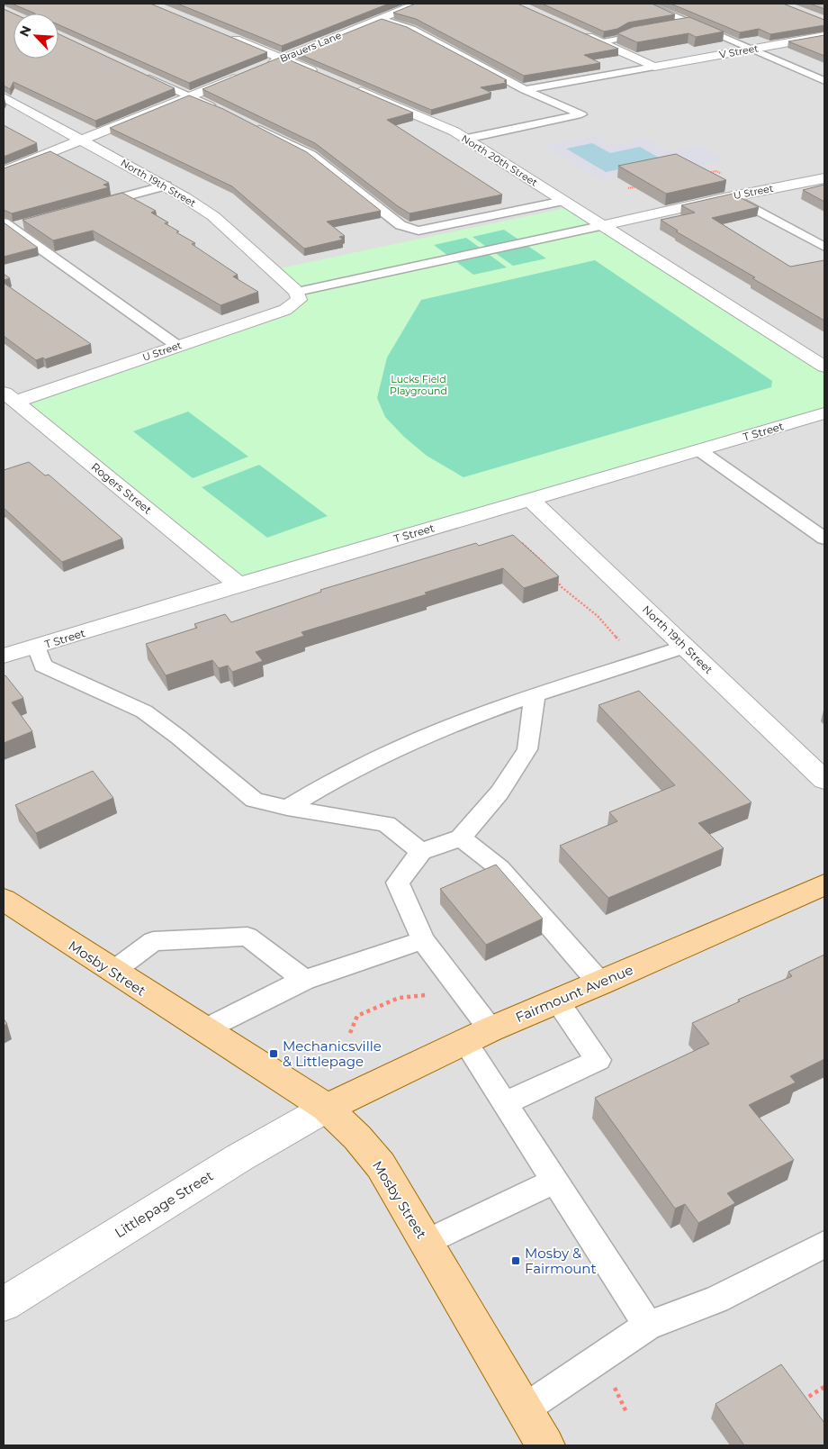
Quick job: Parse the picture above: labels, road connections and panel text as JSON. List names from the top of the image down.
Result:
{
  "streets": {
    "main road": ["Mosby Street", "Fairmount Avenue"],
    "street": [
      "Brauers Lane",
      "V Street",
      "North 20th Street",
      "North 19th Street",
      "U Street",
      "T Street",
      "Rogers Street",
      "Littlepage Street"
    ]
  },
  "crossings": [
    ["North 20th Street", "U Street"],
    ["North 19th Street", "U Street"],
    ["North 19th Street", "T Street"],
    ["U Street", "Rogers Street"],
    ["T Street", "Rogers Street"],
    ["Mosby Street", "Fairmount Avenue"],
    ["Mosby Street", "Littlepage Street"],
    ["Fairmount Avenue", "Littlepage Street"]
  ],
  "parks": ["Lucks Field Playground"],
  "places": {
    "transit": ["Mechanicsville & Littlepage", "Mosby & Fairmount"]
  },
  "north": "top left"
}
